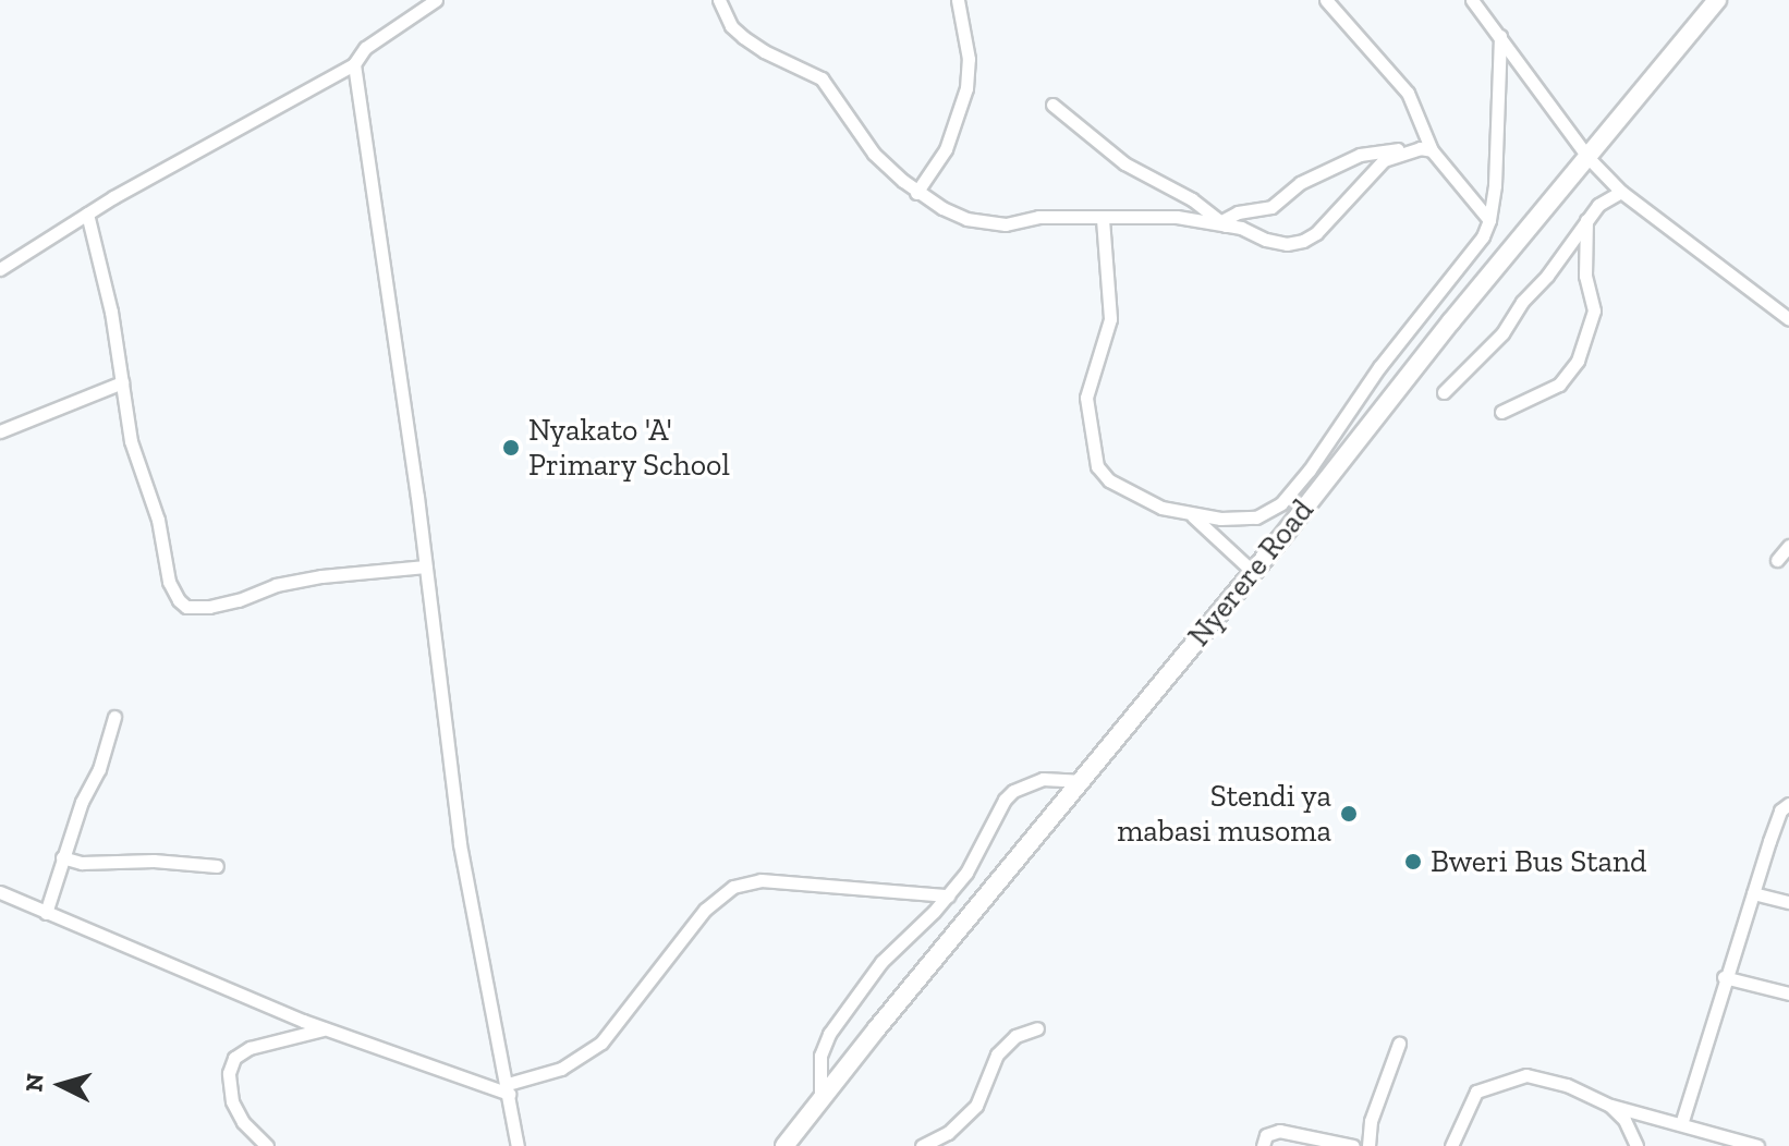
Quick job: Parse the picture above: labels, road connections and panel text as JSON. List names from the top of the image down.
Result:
{
  "streets": {
    "main road": ["Nyerere Road"]
  },
  "places": ["Nyakato 'A' Primary School", "Stendi ya mabasi musoma", "Bweri Bus Stand"],
  "north": "left"
}
